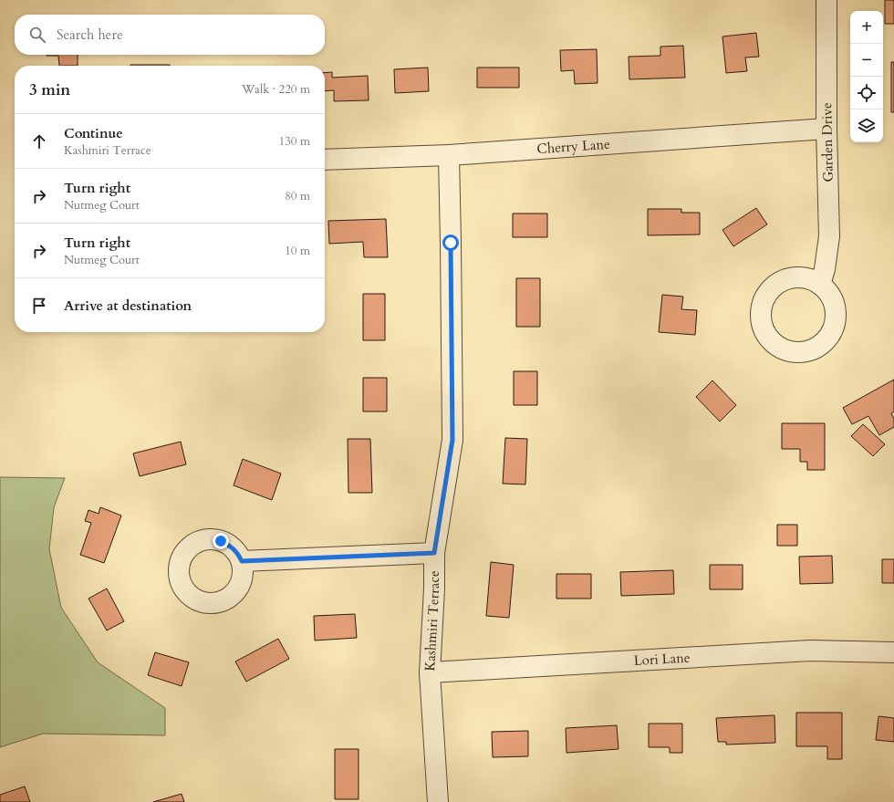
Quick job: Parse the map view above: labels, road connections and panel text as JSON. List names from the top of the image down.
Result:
{
  "streets": {
    "street": [
      "Garden Drive",
      "Cherry Lane",
      "Kashmiri Terrace",
      "Lori Lane"
    ]
  },
  "crossings": [
    ["Garden Drive", "Cherry Lane"],
    ["Cherry Lane", "Kashmiri Terrace"],
    ["Kashmiri Terrace", "Lori Lane"]
  ],
  "page": {
    "map_buttons": ["+", "−"],
    "search": "Search here",
    "heading": ["3 min", "Walk · 220 m"],
    "list": [
      ["Continue", "Kashmiri Terrace", "130 m"],
      ["Turn right", "Nutmeg Court", "80 m"],
      ["Turn right", "Nutmeg Court", "10 m"],
      "Arrive at destination"
    ]
  }
}
